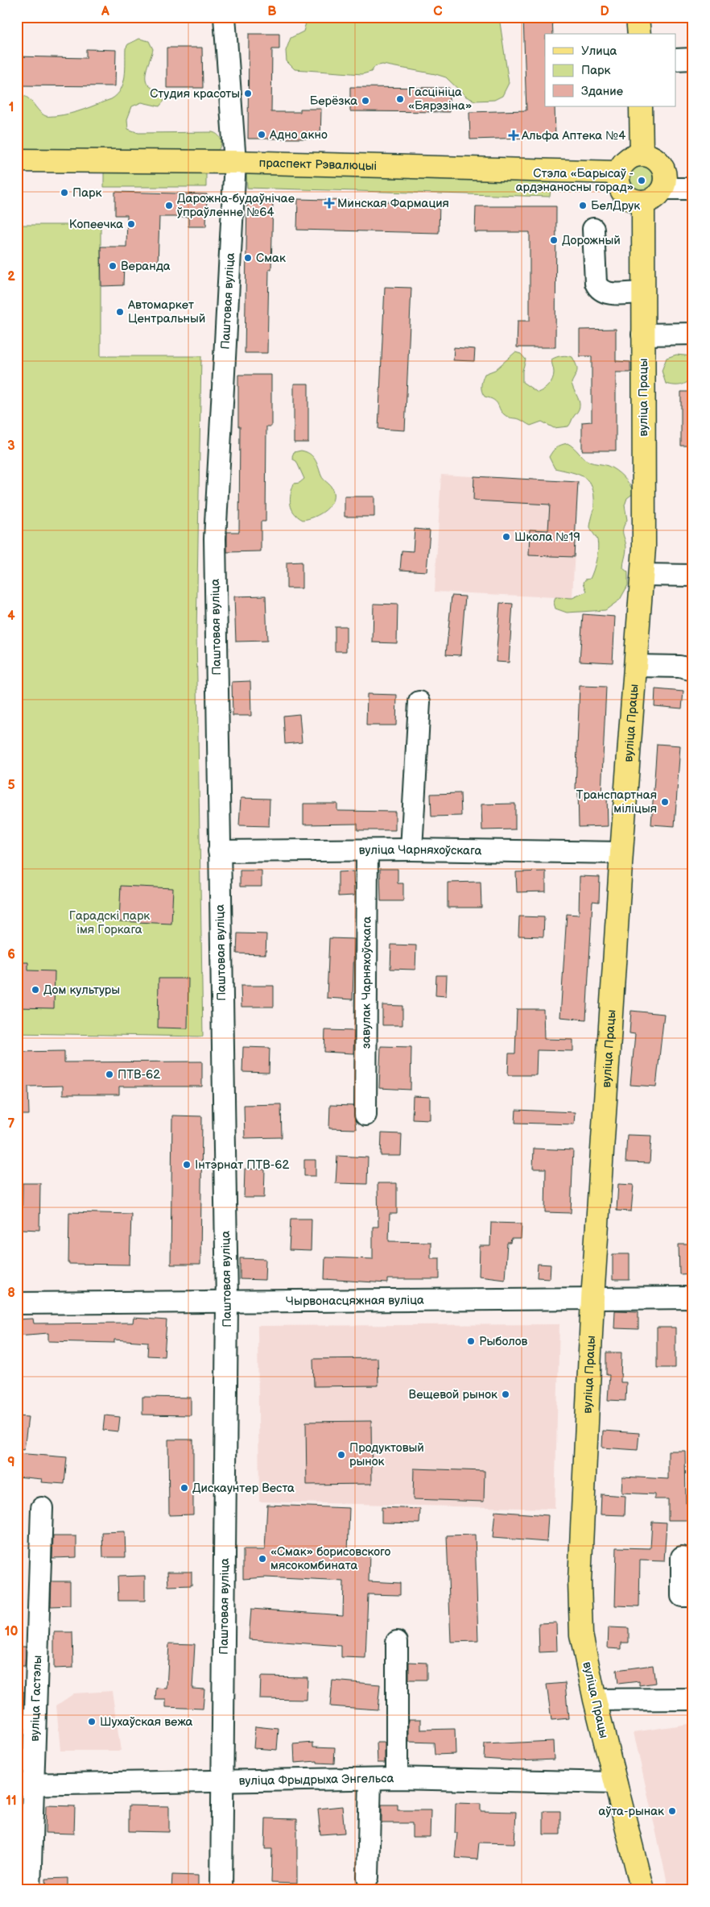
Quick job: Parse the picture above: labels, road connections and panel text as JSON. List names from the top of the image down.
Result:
{
  "streets": {
    "main road": ["праспект Рэвалюцыі", "вуліца Працы"],
    "street": [
      "Паштовая вуліца",
      "вуліца Чарняхоўскага",
      "завулак Чарняхоўскага",
      "Чырвонасцяжная вуліца",
      "вуліца Гастэлы",
      "вуліца Фрыдрыха Энгельса"
    ]
  },
  "crossings": [
    ["праспект Рэвалюцыі", "Паштовая вуліца"],
    ["праспект Рэвалюцыі", "вуліца Працы"],
    ["Паштовая вуліца", "вуліца Чарняхоўскага"],
    ["Паштовая вуліца", "Чырвонасцяжная вуліца"],
    ["Паштовая вуліца", "вуліца Фрыдрыха Энгельса"],
    ["вуліца Працы", "вуліца Чарняхоўскага"],
    ["вуліца Працы", "Чырвонасцяжная вуліца"],
    ["вуліца Працы", "вуліца Фрыдрыха Энгельса"],
    ["вуліца Чарняхоўскага", "завулак Чарняхоўскага"],
    ["вуліца Гастэлы", "вуліца Фрыдрыха Энгельса"]
  ],
  "parks": ["Гарадскі парк імя Горкага"],
  "places": {
    "other": [
      "Студия красоты",
      "Гасцініца «Бярэзіна»",
      "Берёзка",
      "Адно акно",
      "Стэла «Барысаў - ардэнаносны горад»",
      "Парк",
      "Дарожна-будаўнічае ўпраўленне №64",
      "БелДрук",
      "Копеечка",
      "Дорожный",
      "Смак",
      "Веранда",
      "Автомаркет Центральный",
      "Школа №19",
      "Транспартная міліцыя",
      "Дом культуры",
      "ПТВ-62",
      "Інтэрнат ПТВ-62",
      "Рыболов",
      "Вещевой рынок",
      "Продуктовый рынок",
      "Дискаунтер Веста",
      "«Смак» борисовского мясокомбината",
      "Шухаўская вежа",
      "аўта-рынак"
    ],
    "health": ["Альфа Аптека №4", "Минская Фармация"]
  },
  "legend": ["Улица", "Парк", "Здание"],
  "grid": {
    "columns": [
      "A",
      "B",
      "C",
      "D"
    ],
    "rows": [
      "1",
      "2",
      "3",
      "4",
      "5",
      "6",
      "7",
      "8",
      "9",
      "10",
      "11"
    ]
  }
}
